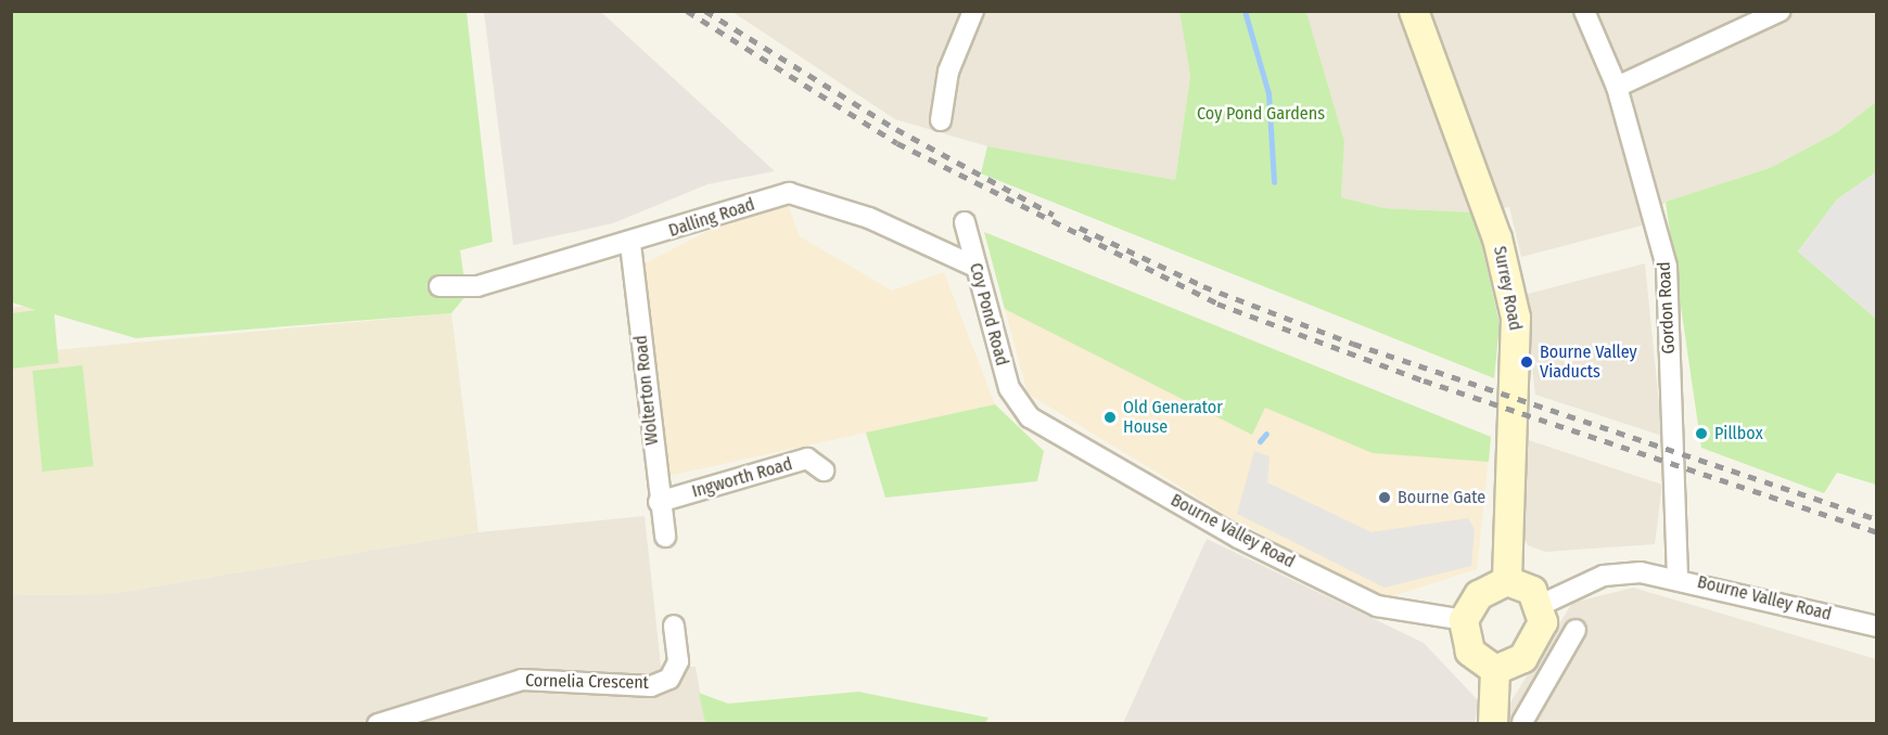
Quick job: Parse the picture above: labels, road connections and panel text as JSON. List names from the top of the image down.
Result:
{
  "streets": {
    "street": [
      "Dalling Road",
      "Surrey Road",
      "Gordon Road",
      "Coy Pond Road",
      "Wolterton Road",
      "Ingworth Road",
      "Bourne Valley Road",
      "Cornelia Crescent"
    ]
  },
  "crossings": [
    ["Dalling Road", "Coy Pond Road"],
    ["Dalling Road", "Wolterton Road"],
    ["Surrey Road", "Bourne Valley Road"],
    ["Gordon Road", "Bourne Valley Road"],
    ["Coy Pond Road", "Bourne Valley Road"],
    ["Wolterton Road", "Ingworth Road"]
  ],
  "parks": ["Coy Pond Gardens"],
  "places": [
    "Bourne Valley Viaducts",
    "Old Generator House",
    "Pillbox",
    "Bourne Gate"
  ]
}
